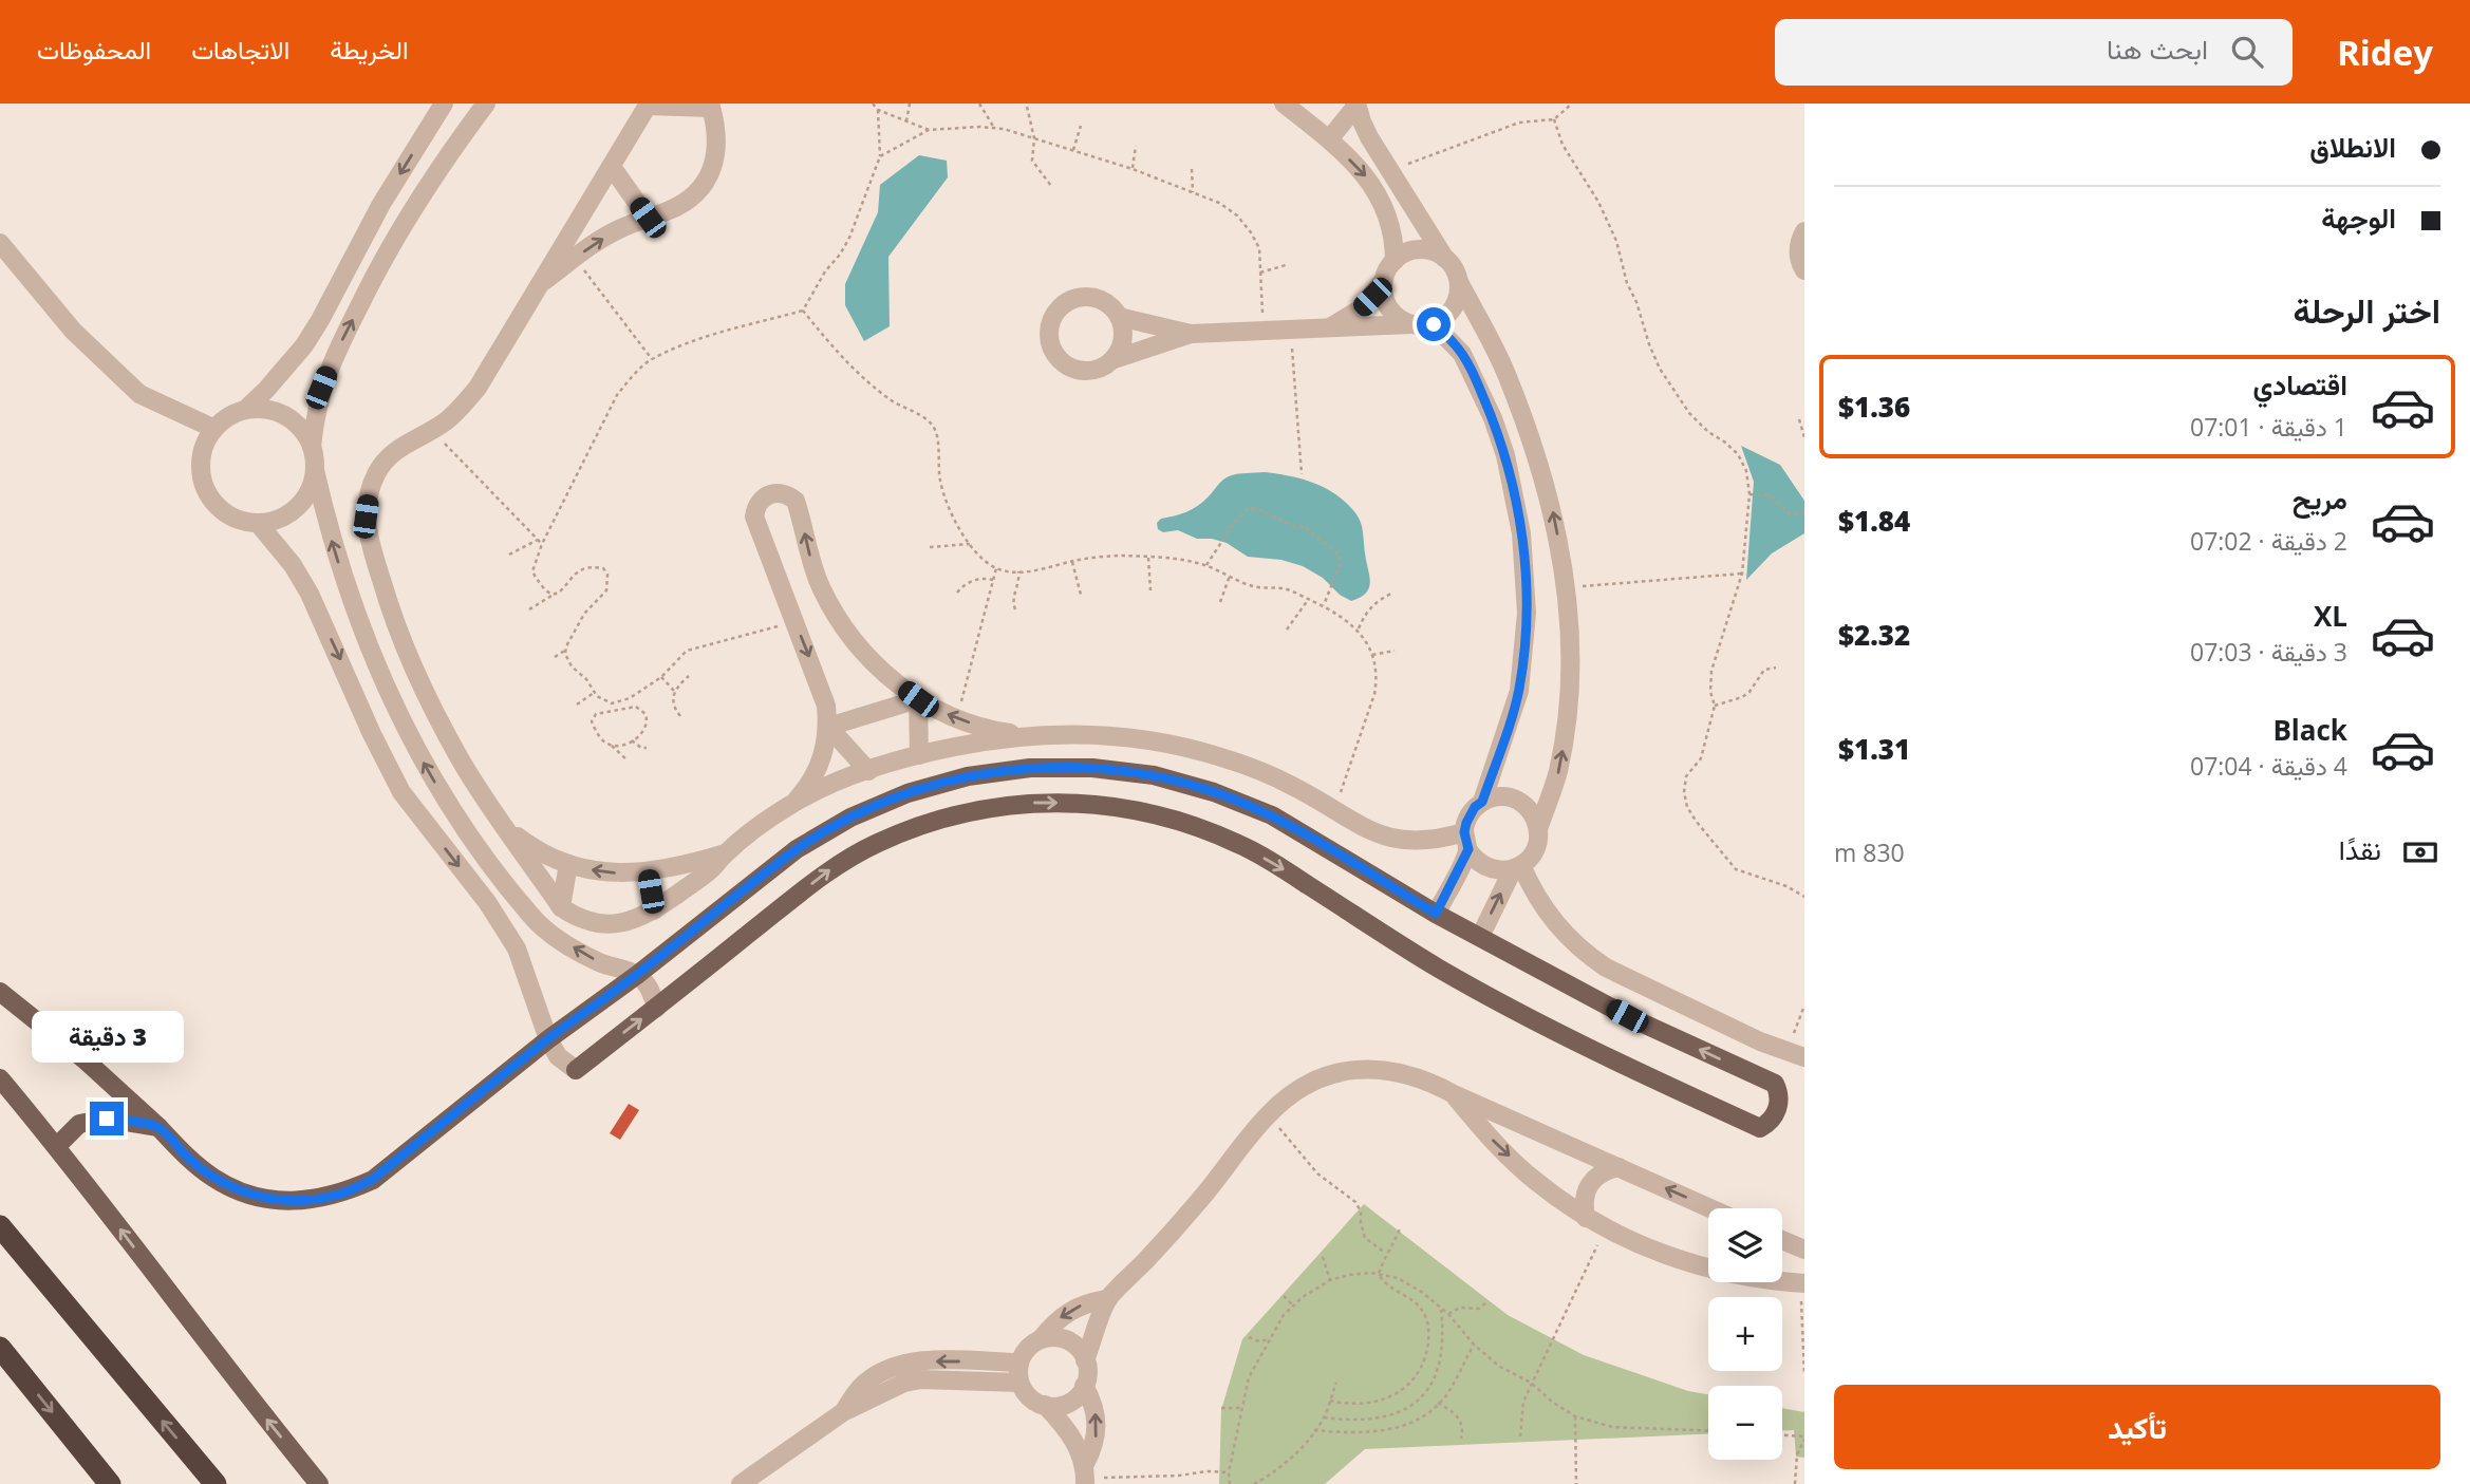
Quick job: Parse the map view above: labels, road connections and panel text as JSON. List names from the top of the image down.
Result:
{
  "page": {
    "header": "Ridey",
    "search": "ابحث هنا",
    "nav": ["الخريطة", "الاتجاهات", "المحفوظات"],
    "banner": ["الانطلاق", "الوجهة"],
    "heading": "اختر الرحلة",
    "list": [
      {
        "name": "اقتصادي",
        "note": "1 دقيقة · 07:01",
        "value": "$1.36"
      },
      {
        "name": "مريح",
        "note": "2 دقيقة · 07:02",
        "value": "$1.84"
      },
      {
        "name": "XL",
        "note": "3 دقيقة · 07:03",
        "value": "$2.32"
      },
      {
        "name": "Black",
        "note": "4 دقيقة · 07:04",
        "value": "$1.31"
      }
    ],
    "pay": ["نقدًا", "830 m"],
    "bubble": "3 دقيقة",
    "map_buttons": ["+", "−"],
    "buttons": "تأكيد"
  }
}
